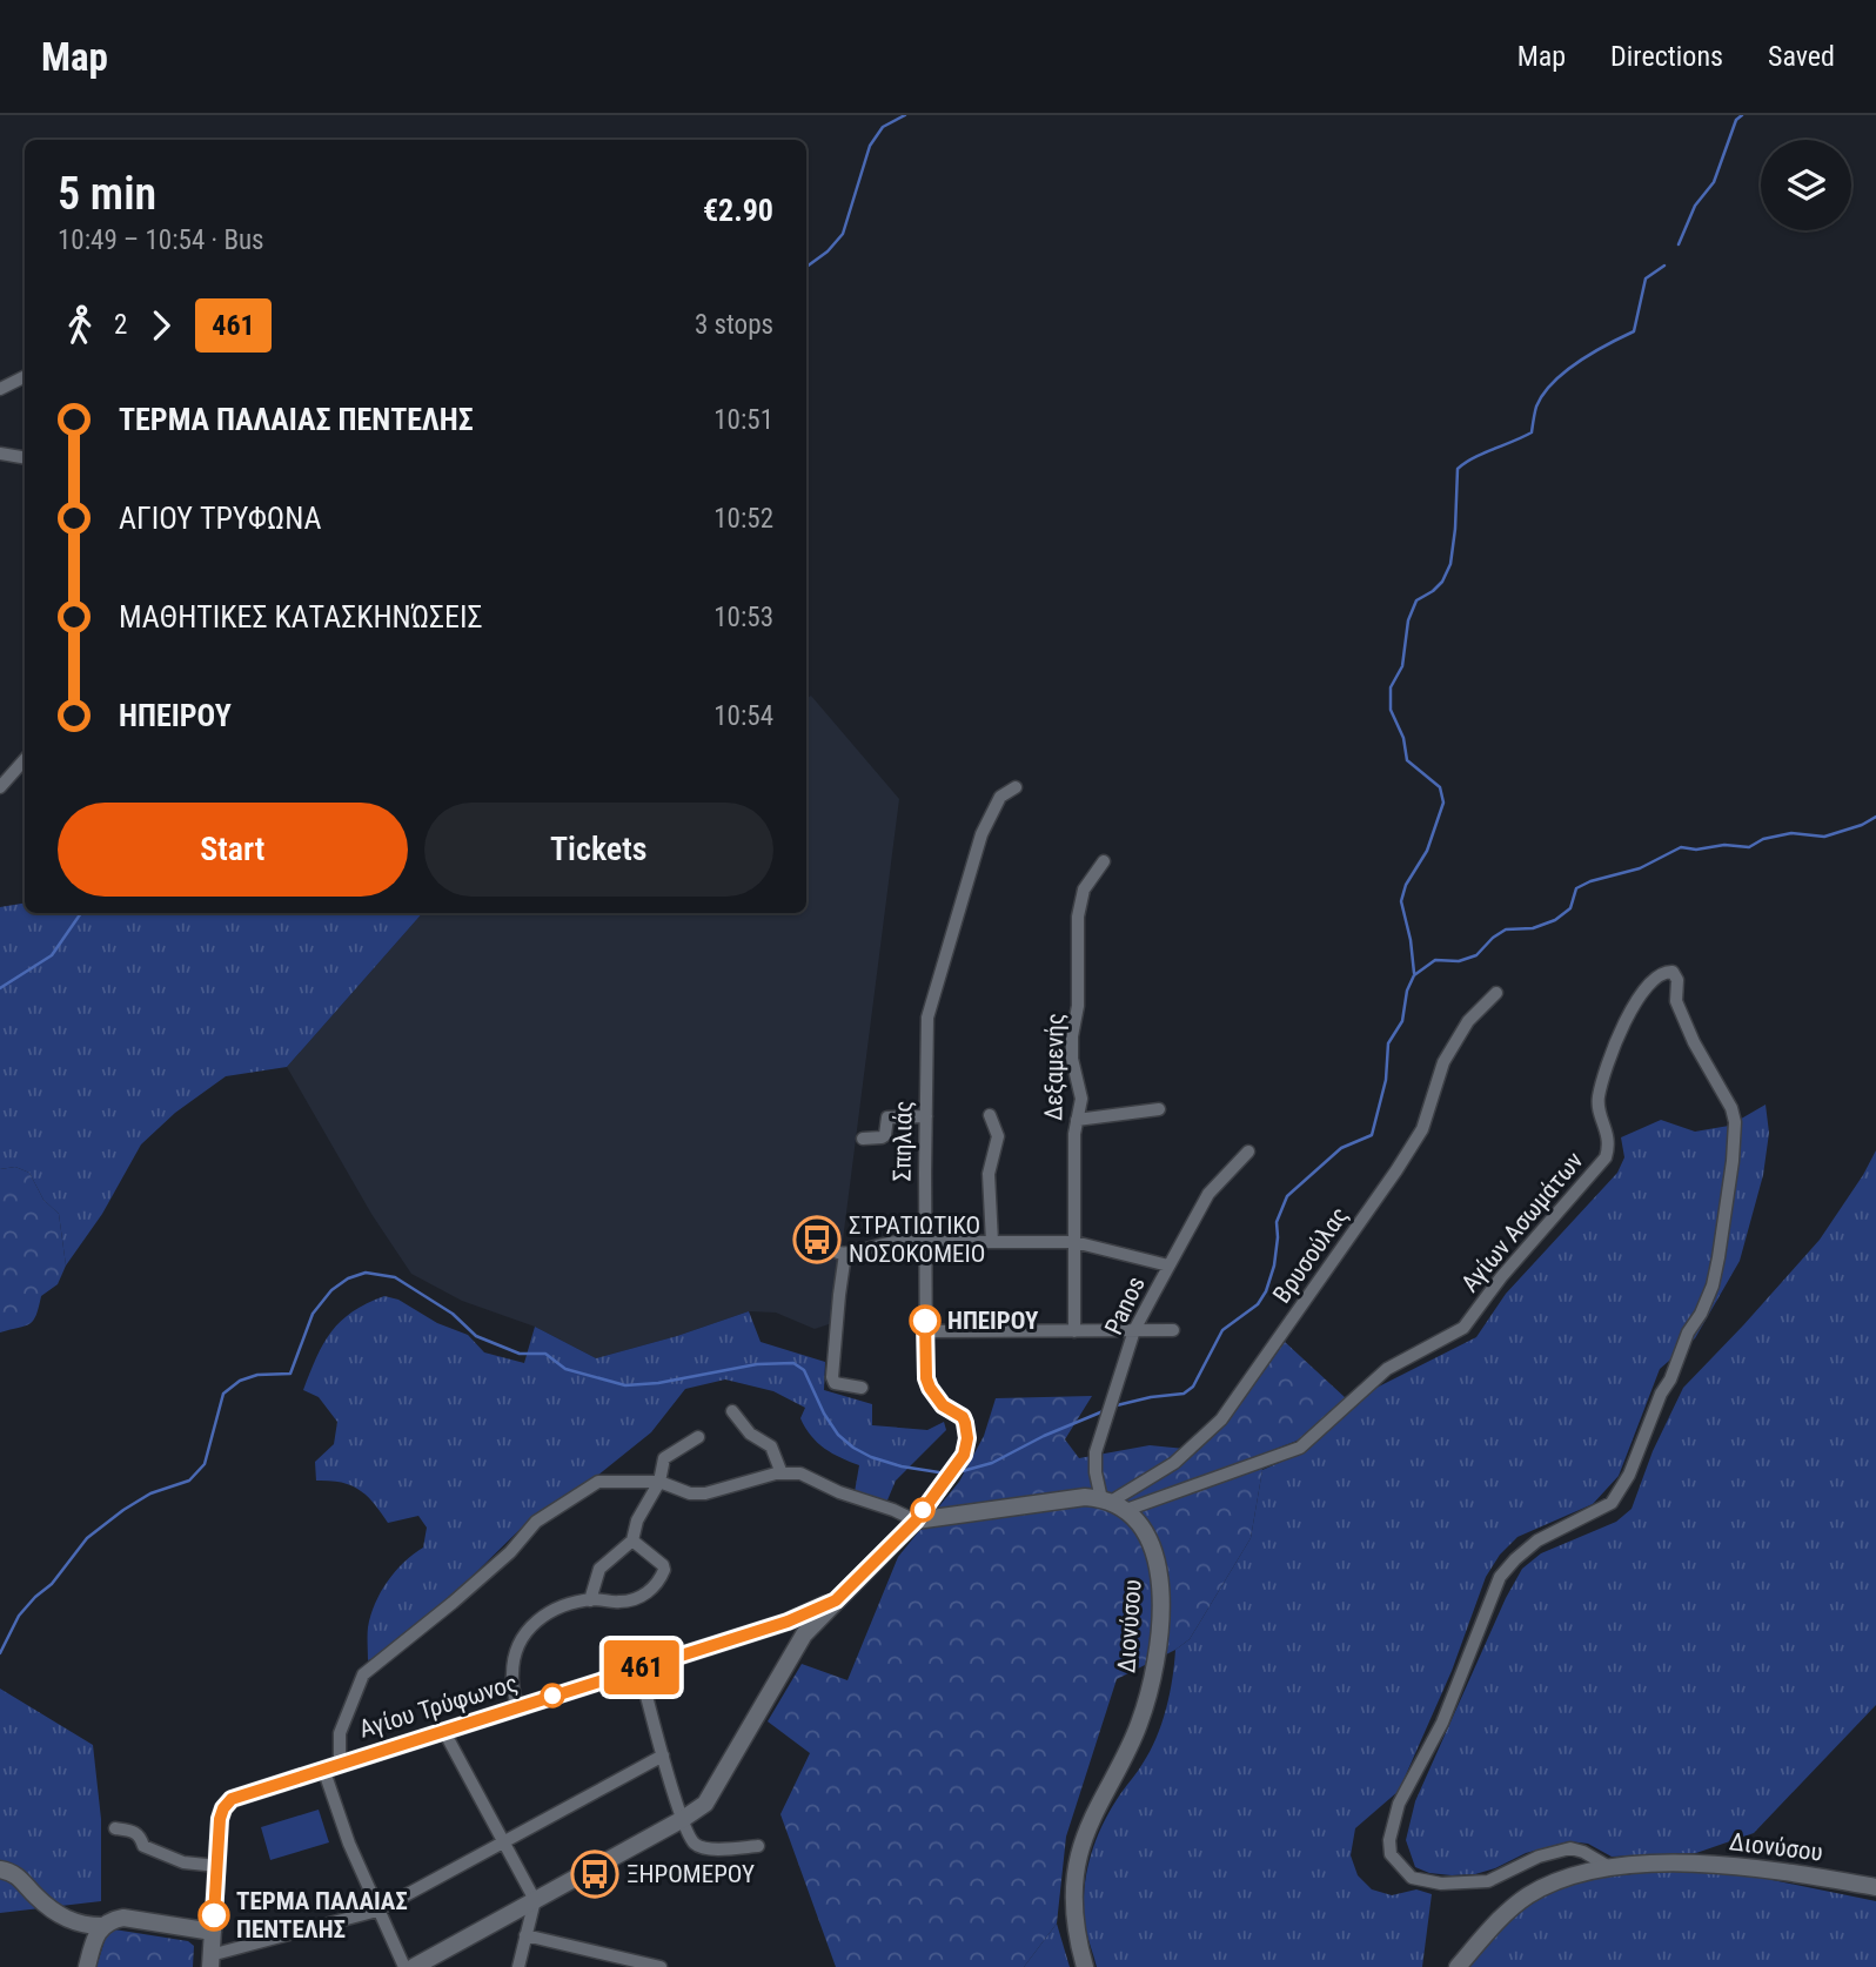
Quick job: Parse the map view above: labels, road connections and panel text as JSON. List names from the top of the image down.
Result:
{
  "streets": {
    "main road": ["Διονύσου", "Αγίου Τρύφωνος"],
    "street": [
      "Δεξαμενής",
      "Σπηλιάς",
      "Αγίων Ασωμάτων",
      "Βρυσούλας",
      "Panos"
    ]
  },
  "crossings": [
    ["Αγίων Ασωμάτων", "Βρυσούλας"],
    ["Αγίων Ασωμάτων", "Panos"],
    ["Αγίων Ασωμάτων", "Διονύσου"],
    ["Βρυσούλας", "Panos"],
    ["Βρυσούλας", "Διονύσου"],
    ["Panos", "Διονύσου"]
  ],
  "places": {
    "bus stop": ["ΣΤΡΑΤΙΩΤΙΚΟ ΝΟΣΟΚΟΜΕΙΟ", "ΞΗΡΟΜΕΡΟΥ"],
    "other": ["ΗΠΕΙΡΟΥ", "ΤΕΡΜΑ ΠΑΛΑΙΑΣ ΠΕΝΤΕΛΗΣ"]
  },
  "lines": ["bus line 461"],
  "page": {
    "header": "Map",
    "nav": ["Map", "Directions", "Saved"],
    "on_map": "461",
    "heading": ["5 min", "10:49 – 10:54 · Bus", "€2.90"],
    "legs": ["2", "461", "3 stops"],
    "list": [
      {
        "name": "ΤΕΡΜΑ ΠΑΛΑΙΑΣ ΠΕΝΤΕΛΗΣ",
        "value": "10:51"
      },
      {
        "name": "ΑΓΙΟΥ ΤΡΥΦΩΝΑ",
        "value": "10:52"
      },
      {
        "name": "ΜΑΘΗΤΙΚΕΣ ΚΑΤΑΣΚΗΝΏΣΕΙΣ",
        "value": "10:53"
      },
      {
        "name": "ΗΠΕΙΡΟΥ",
        "value": "10:54"
      }
    ],
    "buttons": ["Start", "Tickets"]
  }
}
